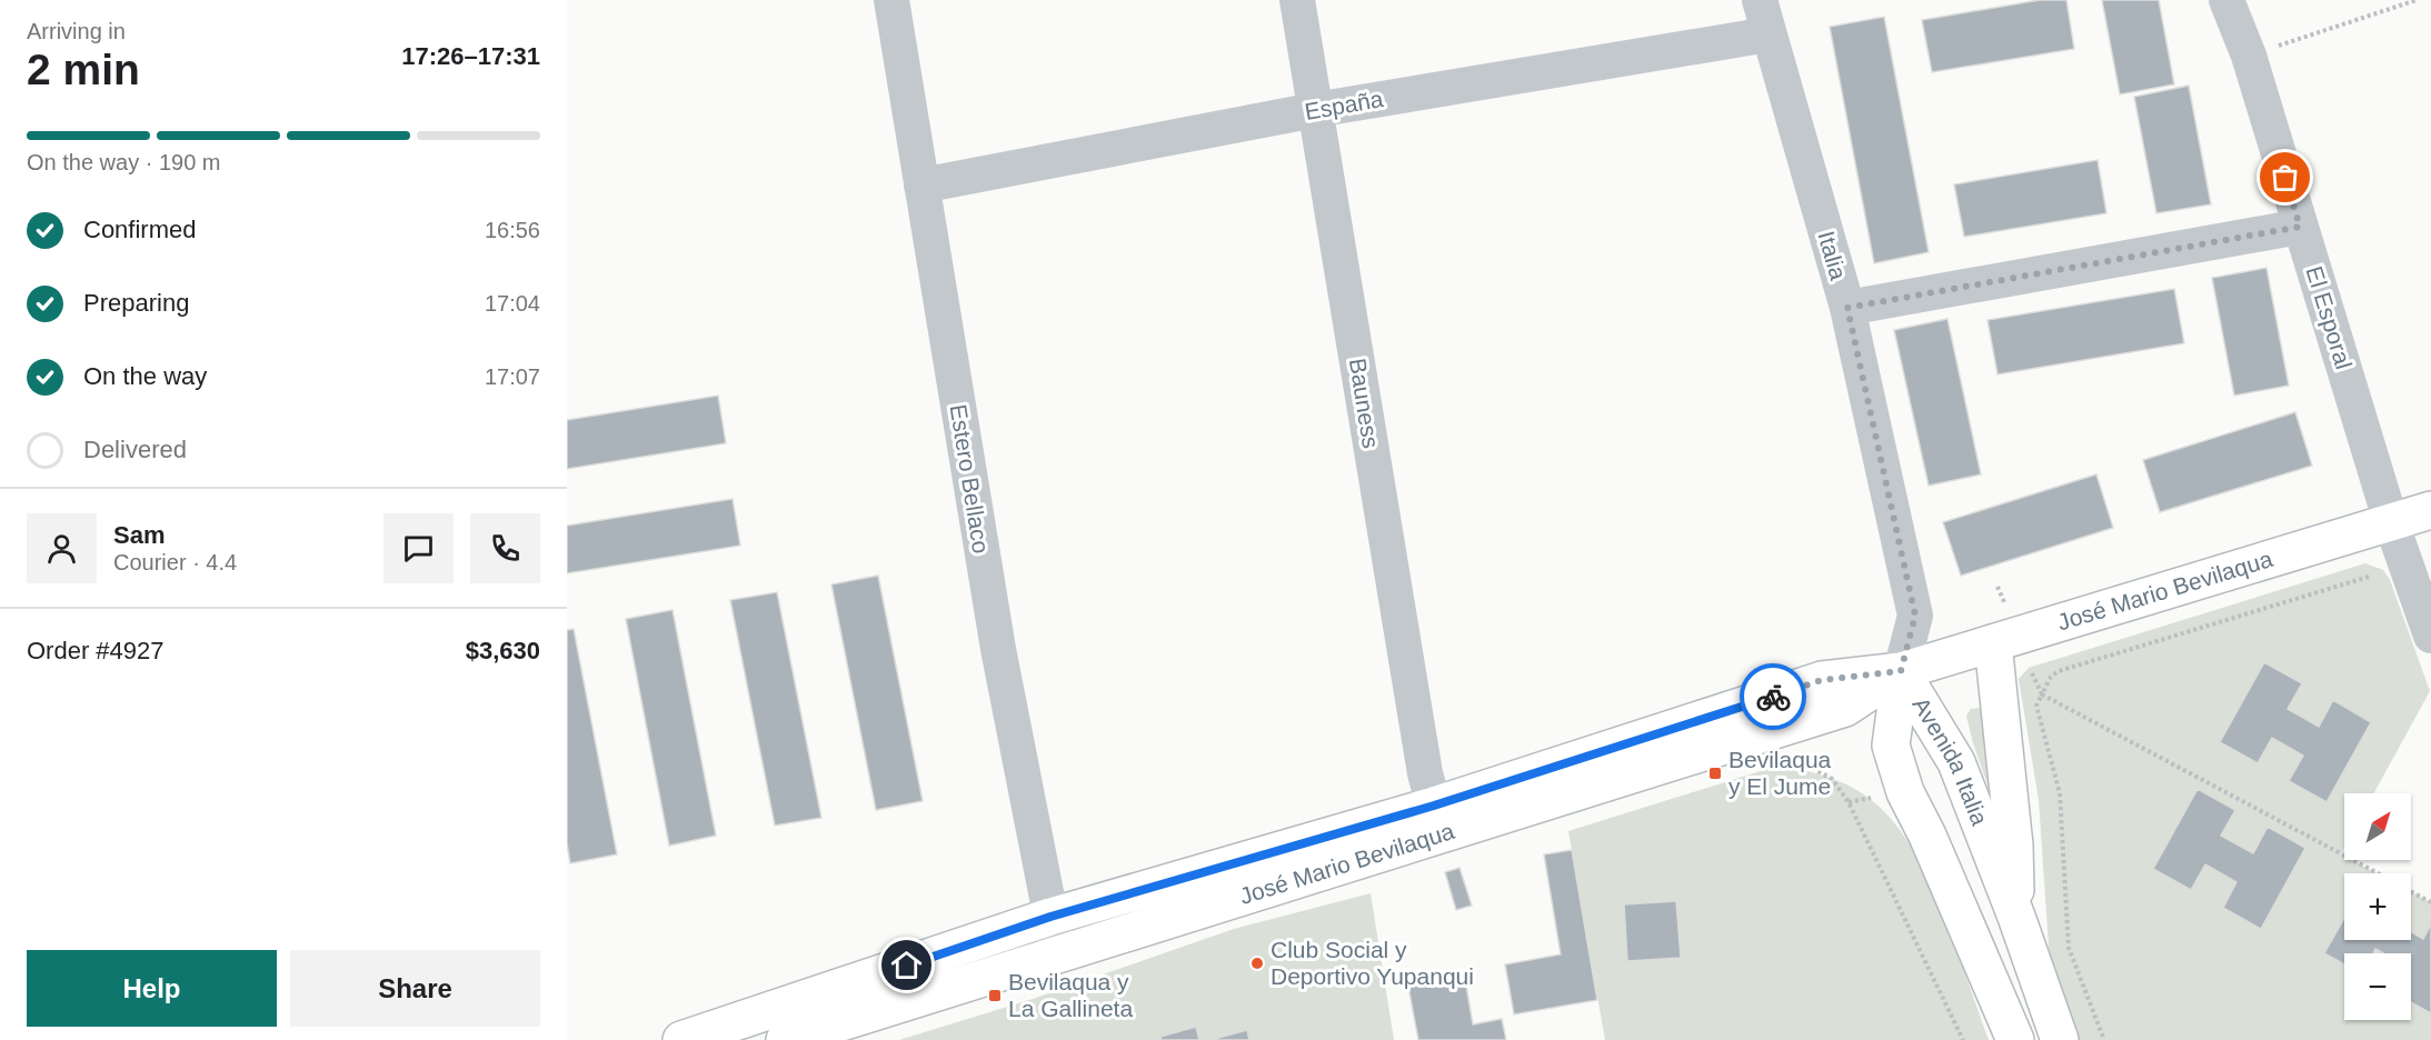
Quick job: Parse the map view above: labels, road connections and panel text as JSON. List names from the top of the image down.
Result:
{
  "streets": {
    "main road": ["José Mario Bevilaqua", "Avenida Italia"],
    "street": [
      "España",
      "Italia",
      "El Esporal",
      "Bauness",
      "Estero Bellaco"
    ]
  },
  "crossings": [
    ["España", "Italia"],
    ["España", "Bauness"],
    ["España", "Estero Bellaco"],
    ["Italia", "José Mario Bevilaqua"],
    ["Italia", "Avenida Italia"],
    ["El Esporal", "José Mario Bevilaqua"],
    ["Bauness", "José Mario Bevilaqua"],
    ["Estero Bellaco", "José Mario Bevilaqua"],
    ["José Mario Bevilaqua", "Avenida Italia"]
  ],
  "places": {
    "transit": ["Bevilaqua y El Jume", "Bevilaqua y La Gallineta"],
    "other": ["Club Social y Deportivo Yupanqui"]
  },
  "north": "top right",
  "page": {
    "heading": ["2 min", "Arriving in", "17:26–17:31"],
    "panel": [
      "Sam",
      "Courier · 4.4",
      "Order #4927",
      "$3,630"
    ],
    "bar": "On the way · 190 m",
    "list": [
      ["Confirmed", "16:56"],
      ["Preparing", "17:04"],
      ["On the way", "17:07"],
      "Delivered"
    ],
    "map_buttons": ["+", "−"],
    "buttons": ["Help", "Share"]
  }
}
